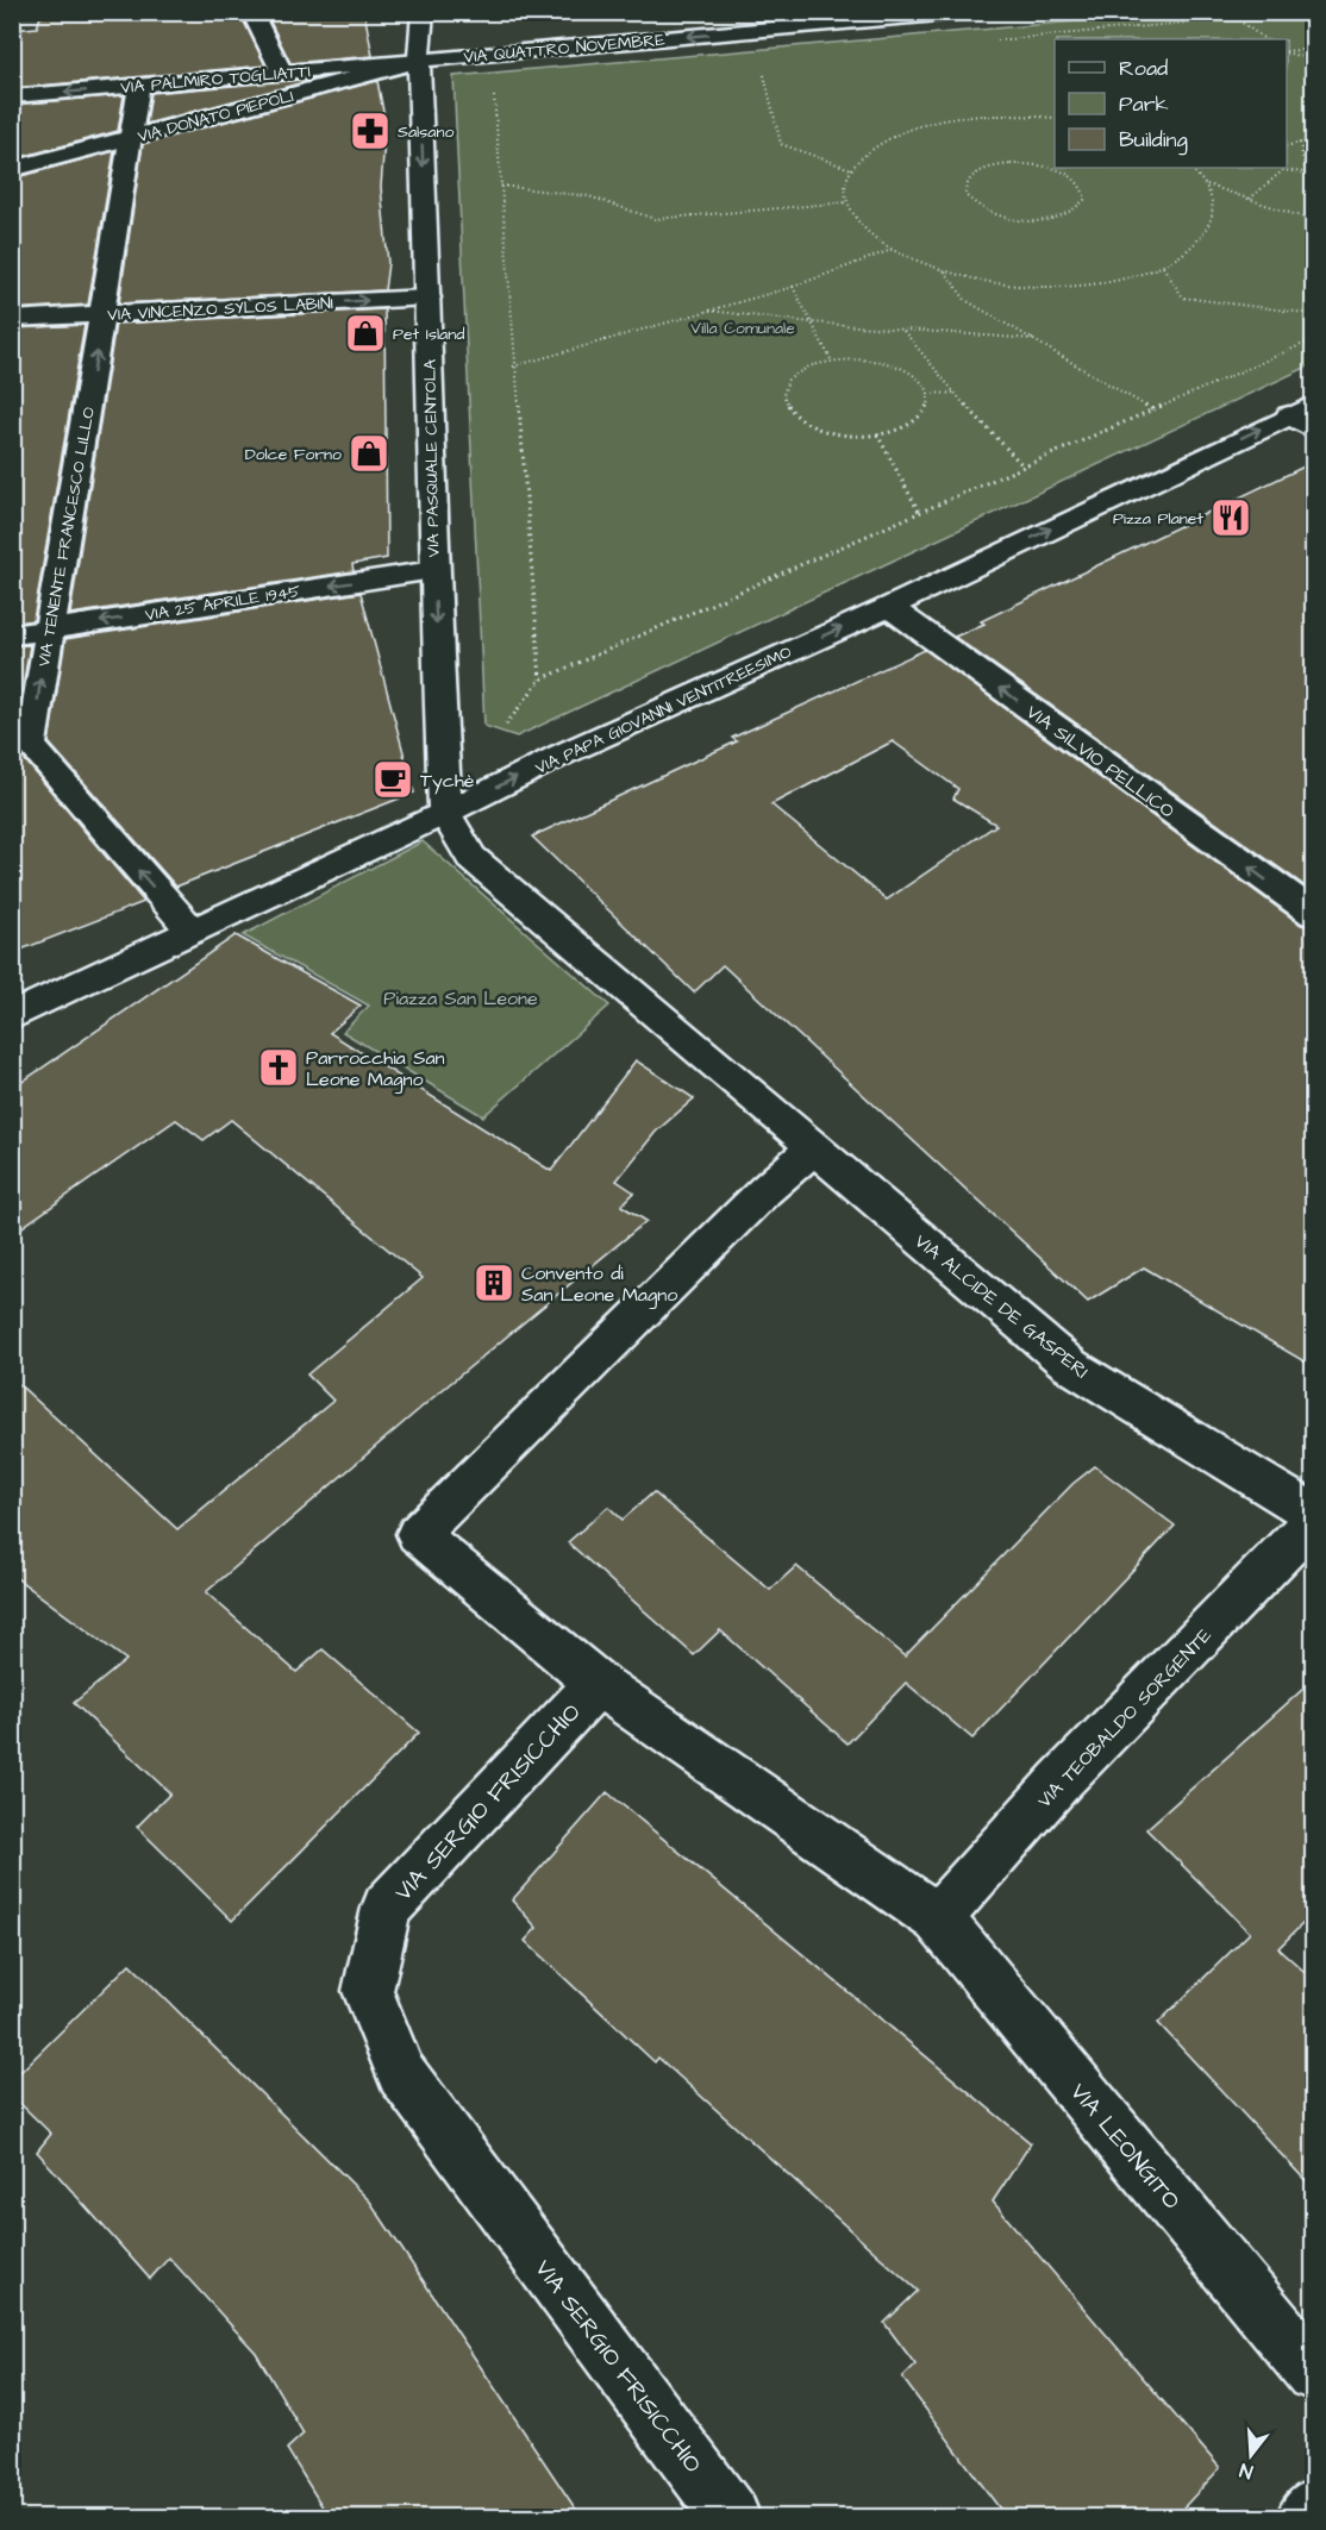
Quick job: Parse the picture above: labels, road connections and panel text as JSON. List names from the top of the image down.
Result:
{
  "streets": {
    "street": [
      "VIA QUATTRO NOVEMBRE",
      "VIA PALMIRO TOGLIATTI",
      "VIA DONATO PIEPOLI",
      "VIA VINCENZO SYLOS LABINI",
      "VIA PASQUALE CENTOLA",
      "VIA TENENTE FRANCESCO LILLO",
      "VIA 25 APRILE 1945",
      "VIA PAPA GIOVANNI VENTITREESIMO",
      "VIA SILVIO PELLICO",
      "VIA ALCIDE DE GASPERI",
      "VIA TEOBALDO SORGENTE",
      "VIA SERGIO FRISICCHIO",
      "VIA LEONGITO"
    ]
  },
  "crossings": [
    ["VIA QUATTRO NOVEMBRE", "VIA PALMIRO TOGLIATTI"],
    ["VIA QUATTRO NOVEMBRE", "VIA DONATO PIEPOLI"],
    ["VIA QUATTRO NOVEMBRE", "VIA PASQUALE CENTOLA"],
    ["VIA PALMIRO TOGLIATTI", "VIA DONATO PIEPOLI"],
    ["VIA PALMIRO TOGLIATTI", "VIA PASQUALE CENTOLA"],
    ["VIA PALMIRO TOGLIATTI", "VIA TENENTE FRANCESCO LILLO"],
    ["VIA DONATO PIEPOLI", "VIA PASQUALE CENTOLA"],
    ["VIA DONATO PIEPOLI", "VIA TENENTE FRANCESCO LILLO"],
    ["VIA VINCENZO SYLOS LABINI", "VIA PASQUALE CENTOLA"],
    ["VIA VINCENZO SYLOS LABINI", "VIA TENENTE FRANCESCO LILLO"],
    ["VIA PASQUALE CENTOLA", "VIA 25 APRILE 1945"],
    ["VIA PASQUALE CENTOLA", "VIA PAPA GIOVANNI VENTITREESIMO"],
    ["VIA TENENTE FRANCESCO LILLO", "VIA 25 APRILE 1945"],
    ["VIA TENENTE FRANCESCO LILLO", "VIA PAPA GIOVANNI VENTITREESIMO"],
    ["VIA PAPA GIOVANNI VENTITREESIMO", "VIA SILVIO PELLICO"],
    ["VIA TEOBALDO SORGENTE", "VIA LEONGITO"]
  ],
  "one_way": [
    "VIA QUATTRO NOVEMBRE",
    "VIA VINCENZO SYLOS LABINI",
    "VIA PASQUALE CENTOLA",
    "VIA TENENTE FRANCESCO LILLO",
    "VIA 25 APRILE 1945",
    "VIA PAPA GIOVANNI VENTITREESIMO",
    "VIA SILVIO PELLICO"
  ],
  "parks": ["Villa Comunale", "Piazza San Leone"],
  "places": {
    "pharmacy": ["Salsano"],
    "shop": ["Pet Island", "Dolce Forno"],
    "restaurant": ["Pizza Planet"],
    "cafe": ["Tychè"],
    "church": ["Parrocchia San Leone Magno"],
    "building": ["Convento di San Leone Magno"]
  },
  "legend": ["Road", "Park", "Building"],
  "north": "bottom"
}
